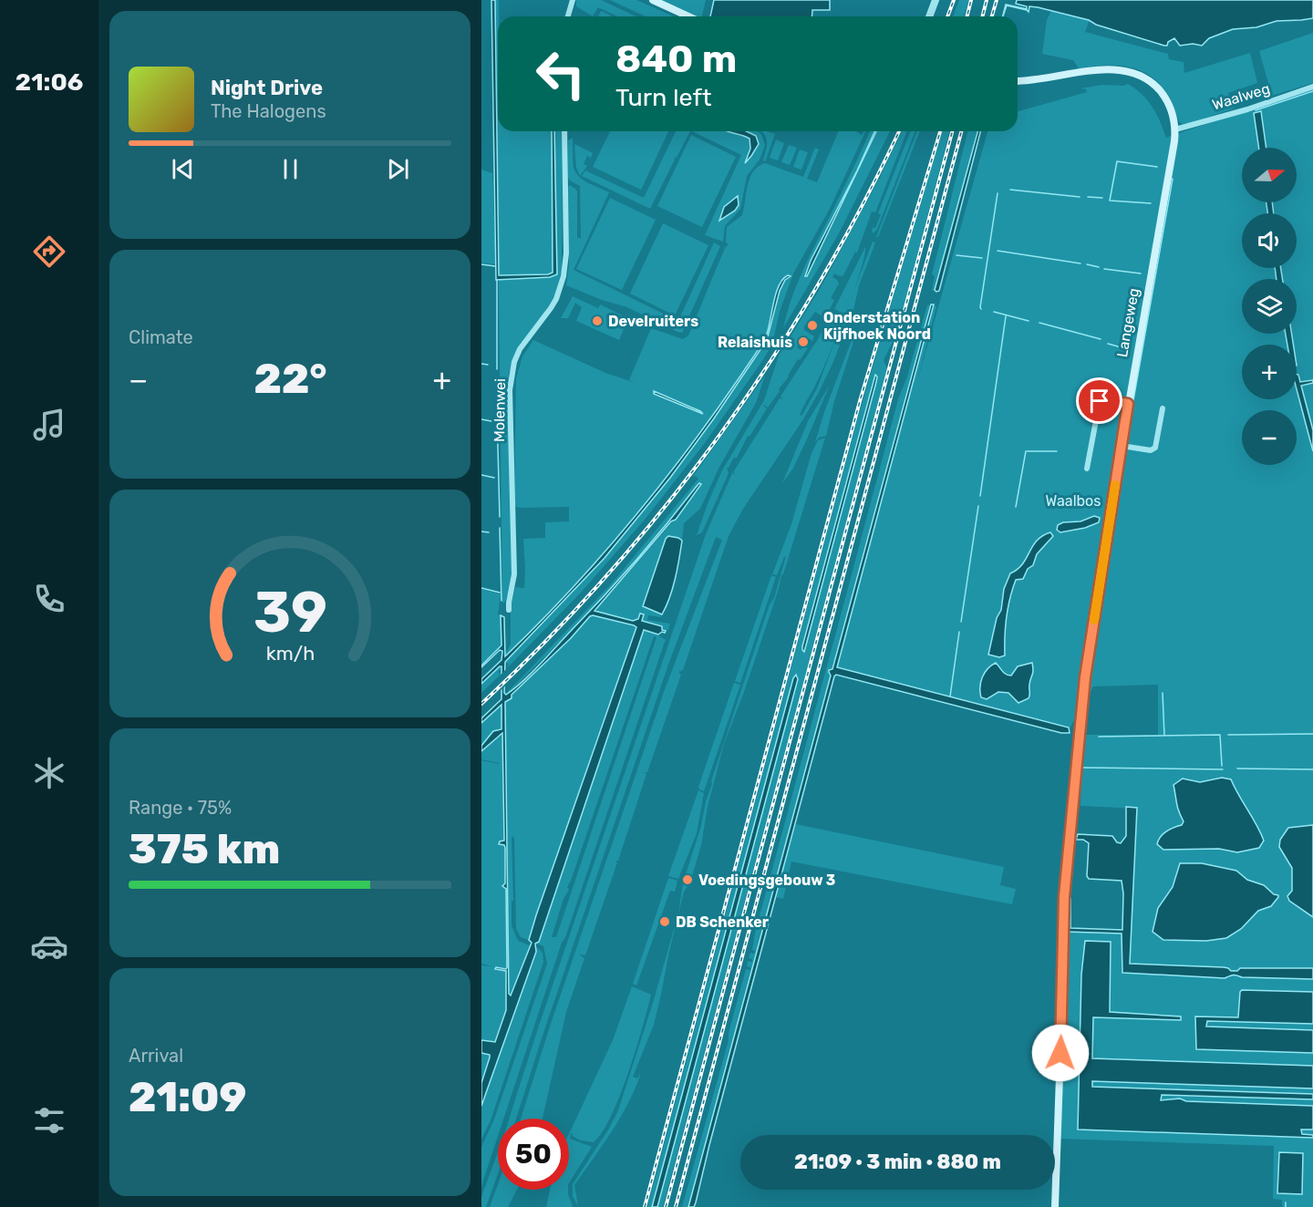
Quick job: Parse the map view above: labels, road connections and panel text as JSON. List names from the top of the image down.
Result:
{
  "streets": {
    "main road": ["Langeweg"],
    "street": ["Waalweg", "Molenwei"]
  },
  "crossings": [
    ["Waalweg", "Langeweg"]
  ],
  "parks": ["Waalbos"],
  "places": [
    "Develruiters",
    "Onderstation Kijfhoek Noord",
    "Relaishuis",
    "Voedingsgebouw 3",
    "DB Schenker"
  ],
  "north": "right",
  "page": {
    "tabs": "21:06",
    "turn": ["840 m", "Turn left"],
    "song": ["Night Drive", "The Halogens"],
    "map_buttons": ["+", "−"],
    "tile": [
      "Climate",
      ["Range · 75%", "375 km"],
      ["Arrival", "21:09"]
    ],
    "heat": ["−", "22°", "+"],
    "limit": "50",
    "trip": "21:09 · 3 min · 880 m",
    "gauge": ["39", "km/h"]
  }
}
